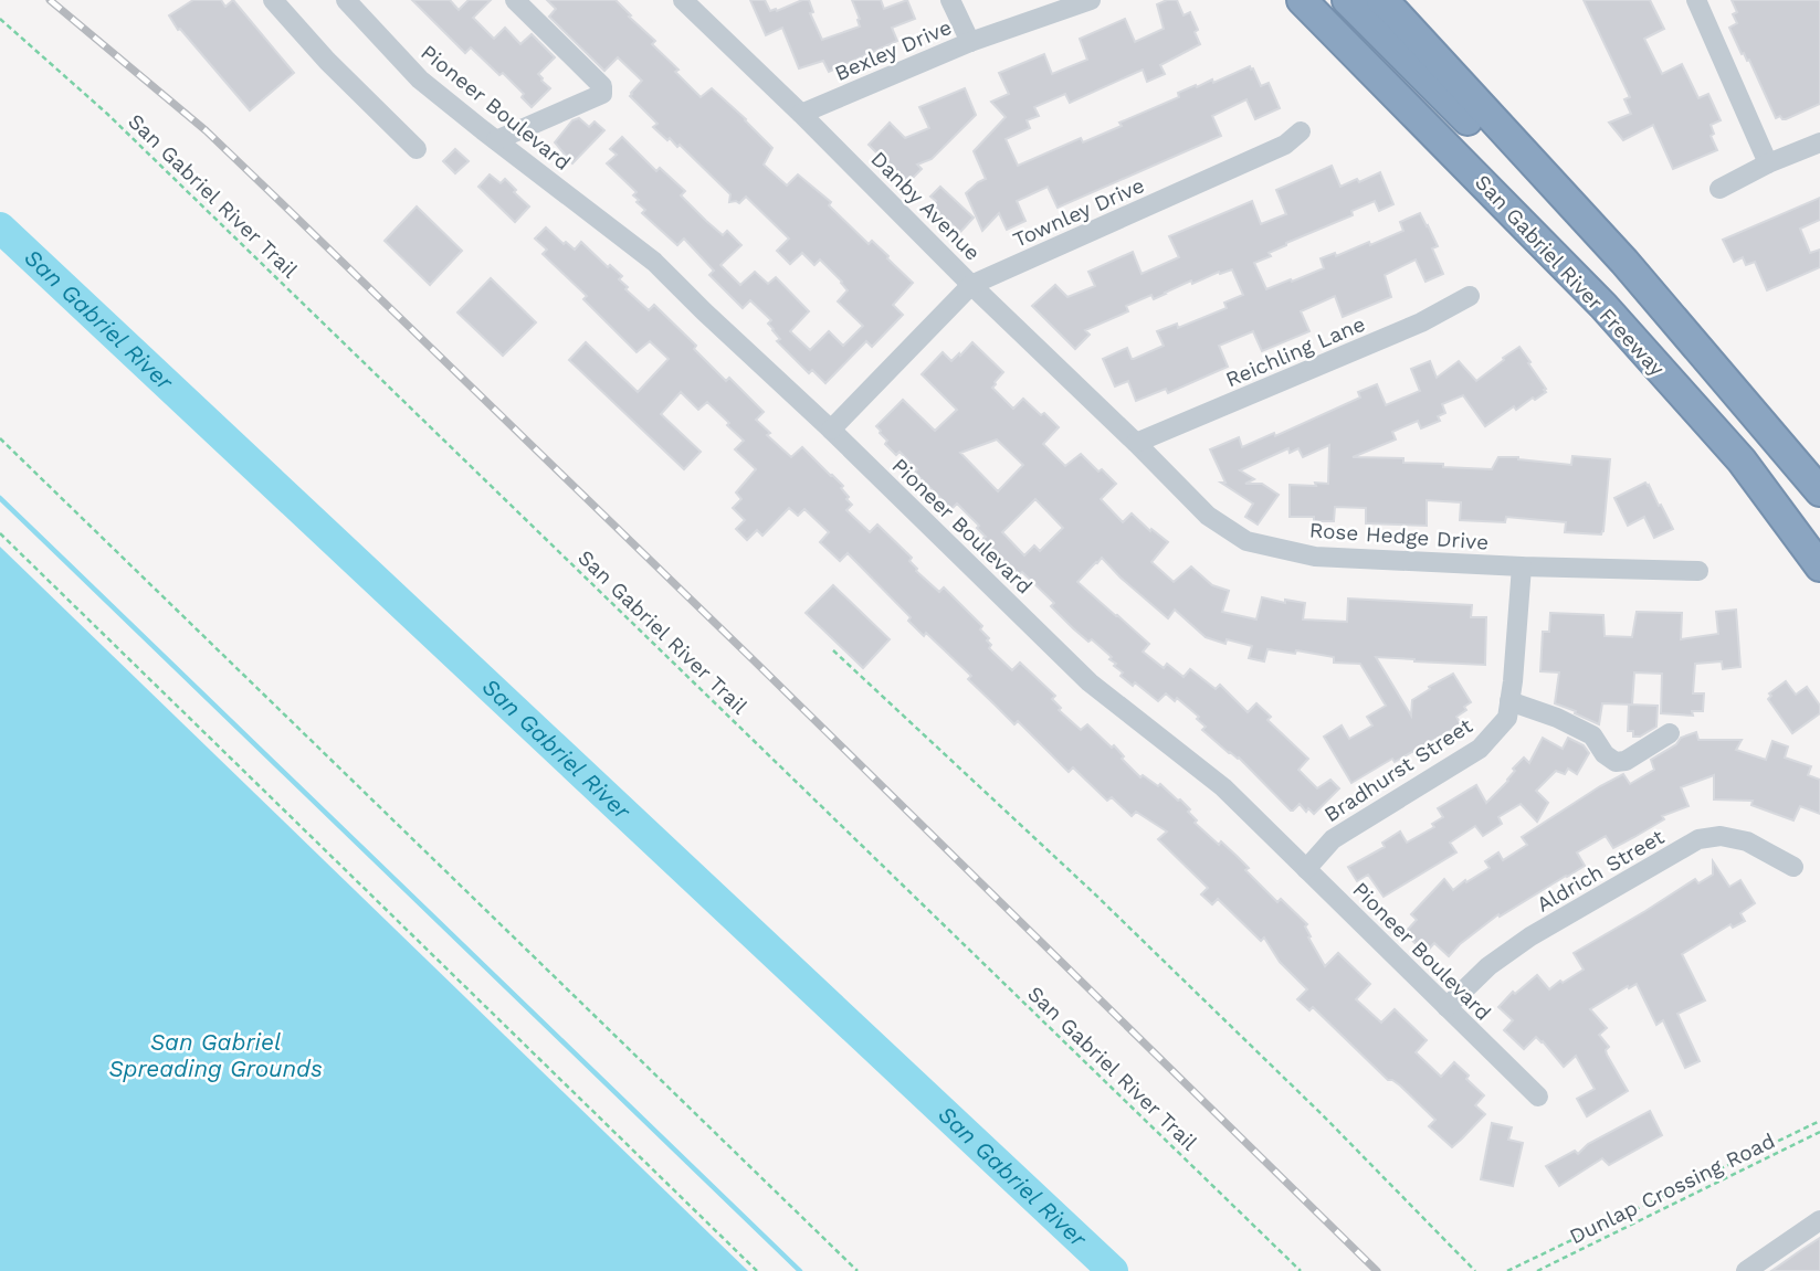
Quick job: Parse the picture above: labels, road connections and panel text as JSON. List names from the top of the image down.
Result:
{
  "streets": {
    "highway": ["San Gabriel River Freeway"],
    "street": [
      "Bexley Drive",
      "Pioneer Boulevard",
      "Danby Avenue",
      "Townley Drive",
      "Reichling Lane",
      "Rose Hedge Drive",
      "Bradhurst Street",
      "Aldrich Street"
    ],
    "path": ["San Gabriel River Trail", "Dunlap Crossing Road"]
  },
  "crossings": [
    ["Bexley Drive", "Danby Avenue"],
    ["Pioneer Boulevard", "Townley Drive"],
    ["Pioneer Boulevard", "Bradhurst Street"],
    ["Pioneer Boulevard", "Aldrich Street"],
    ["Danby Avenue", "Townley Drive"],
    ["Danby Avenue", "Reichling Lane"],
    ["Danby Avenue", "Rose Hedge Drive"],
    ["Reichling Lane", "Rose Hedge Drive"],
    ["Rose Hedge Drive", "Bradhurst Street"]
  ],
  "water": ["San Gabriel River", "San Gabriel Spreading Grounds"]
}
